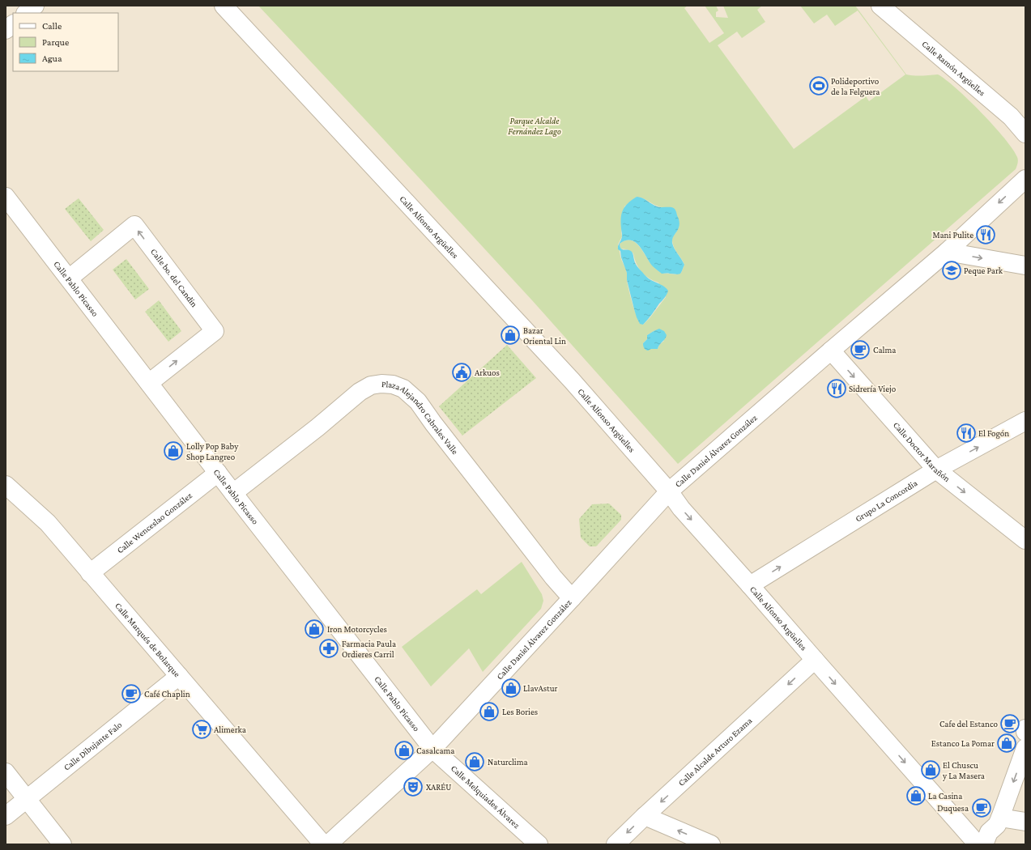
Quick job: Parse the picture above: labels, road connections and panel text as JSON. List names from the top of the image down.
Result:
{
  "streets": {
    "street": [
      "Calle Ramón Argüelles",
      "Calle Alfonso Argüelles",
      "Calle bo. del Candin",
      "Calle Pablo Picasso",
      "Plaza Alejandro Cabrales Valle",
      "Calle Daniel Álvarez González",
      "Calle Doctor Marañón",
      "Grupo La Concordia",
      "Calle Wenceslao González",
      "Calle Marqués de Bolarque",
      "Calle Dibujante Falo",
      "Calle Alcalde Arturo Ezama",
      "Calle Melquiades Álvarez"
    ]
  },
  "crossings": [
    ["Calle Alfonso Argüelles", "Calle Daniel Álvarez González"],
    ["Calle Alfonso Argüelles", "Grupo La Concordia"],
    ["Calle Alfonso Argüelles", "Calle Alcalde Arturo Ezama"],
    ["Calle bo. del Candin", "Calle Pablo Picasso"],
    ["Calle Pablo Picasso", "Plaza Alejandro Cabrales Valle"],
    ["Calle Pablo Picasso", "Calle Daniel Álvarez González"],
    ["Calle Pablo Picasso", "Calle Wenceslao González"],
    ["Calle Pablo Picasso", "Calle Melquiades Álvarez"],
    ["Plaza Alejandro Cabrales Valle", "Calle Daniel Álvarez González"],
    ["Calle Daniel Álvarez González", "Calle Doctor Marañón"],
    ["Calle Daniel Álvarez González", "Calle Melquiades Álvarez"],
    ["Calle Doctor Marañón", "Grupo La Concordia"],
    ["Calle Wenceslao González", "Calle Marqués de Bolarque"],
    ["Calle Marqués de Bolarque", "Calle Dibujante Falo"]
  ],
  "one_way": ["Calle Doctor Marañón", "Grupo La Concordia", "Calle Alcalde Arturo Ezama"],
  "parks": ["Parque Alcalde Fernández Lago"],
  "places": {
    "sports": ["Polideportivo de la Felguera"],
    "restaurant": ["Mani Pulite", "Sidrería Viejo", "El Fogón"],
    "school or university": ["Peque Park"],
    "shop": [
      "Bazar Oriental Lin",
      "Lolly Pop Baby Shop Langreo",
      "Iron Motorcycles",
      "LlavAstur",
      "Les Bories",
      "Estanco La Pomar",
      "Casalcama",
      "Naturclima",
      "El Chuscu y La Masera",
      "La Casina"
    ],
    "cafe": [
      "Calma",
      "Café Chaplin",
      "Cafe del Estanco",
      "Duquesa"
    ],
    "public building": ["Arkuos"],
    "pharmacy": ["Farmacia Paula Ordieres Carril"],
    "supermarket": ["Alimerka"],
    "theatre": ["XARÉU"]
  },
  "legend": ["Calle", "Parque", "Agua"]
}
